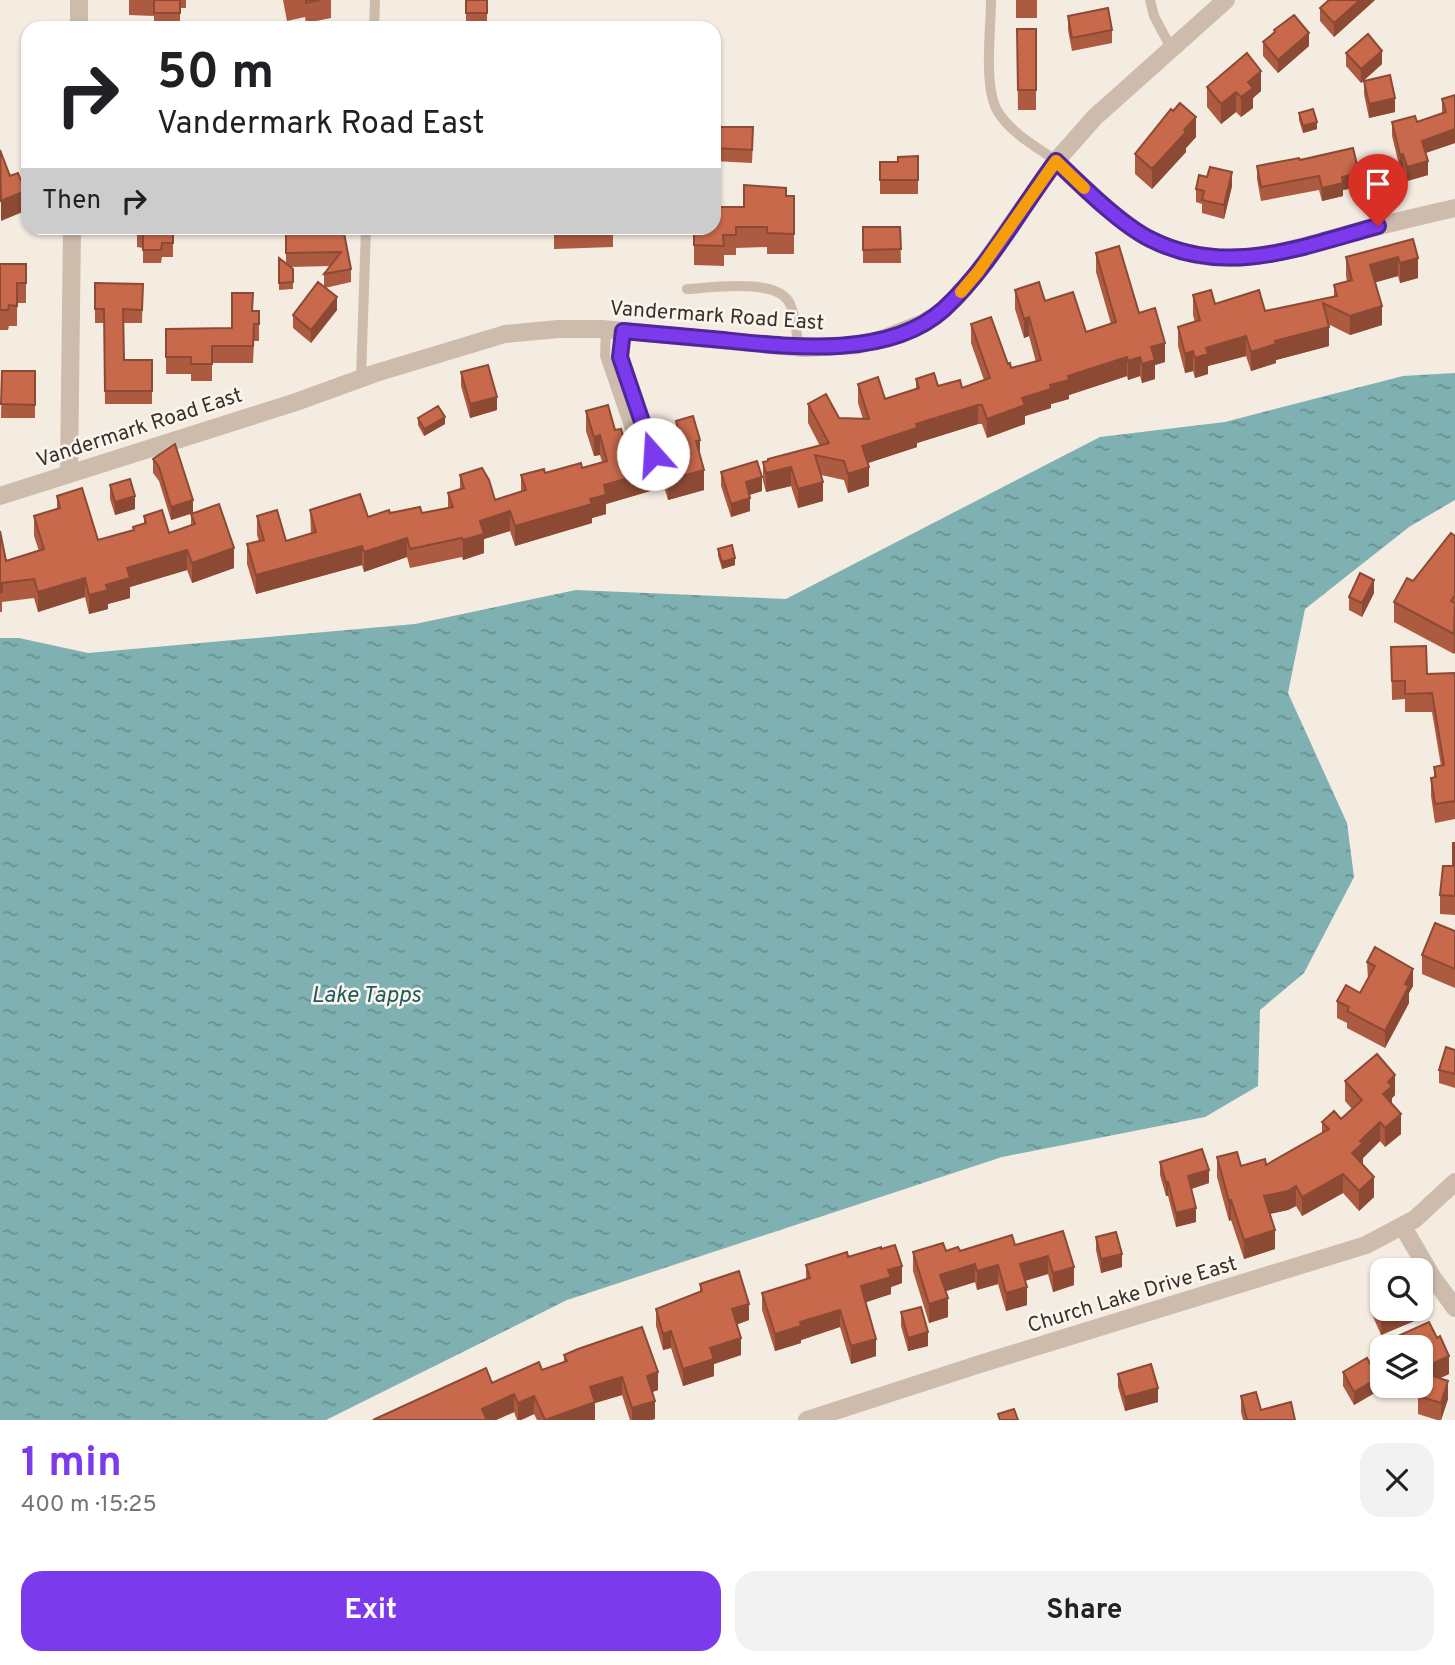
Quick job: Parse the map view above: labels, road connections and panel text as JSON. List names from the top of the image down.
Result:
{
  "streets": {
    "street": ["Vandermark Road East", "Church Lake Drive East"]
  },
  "water": ["Lake Tapps"],
  "page": {
    "turn": ["50 m", "Vandermark Road East"],
    "then": "Then",
    "heading": ["1 min", "400 m · 15:25"],
    "buttons": ["Exit", "Share"]
  }
}
